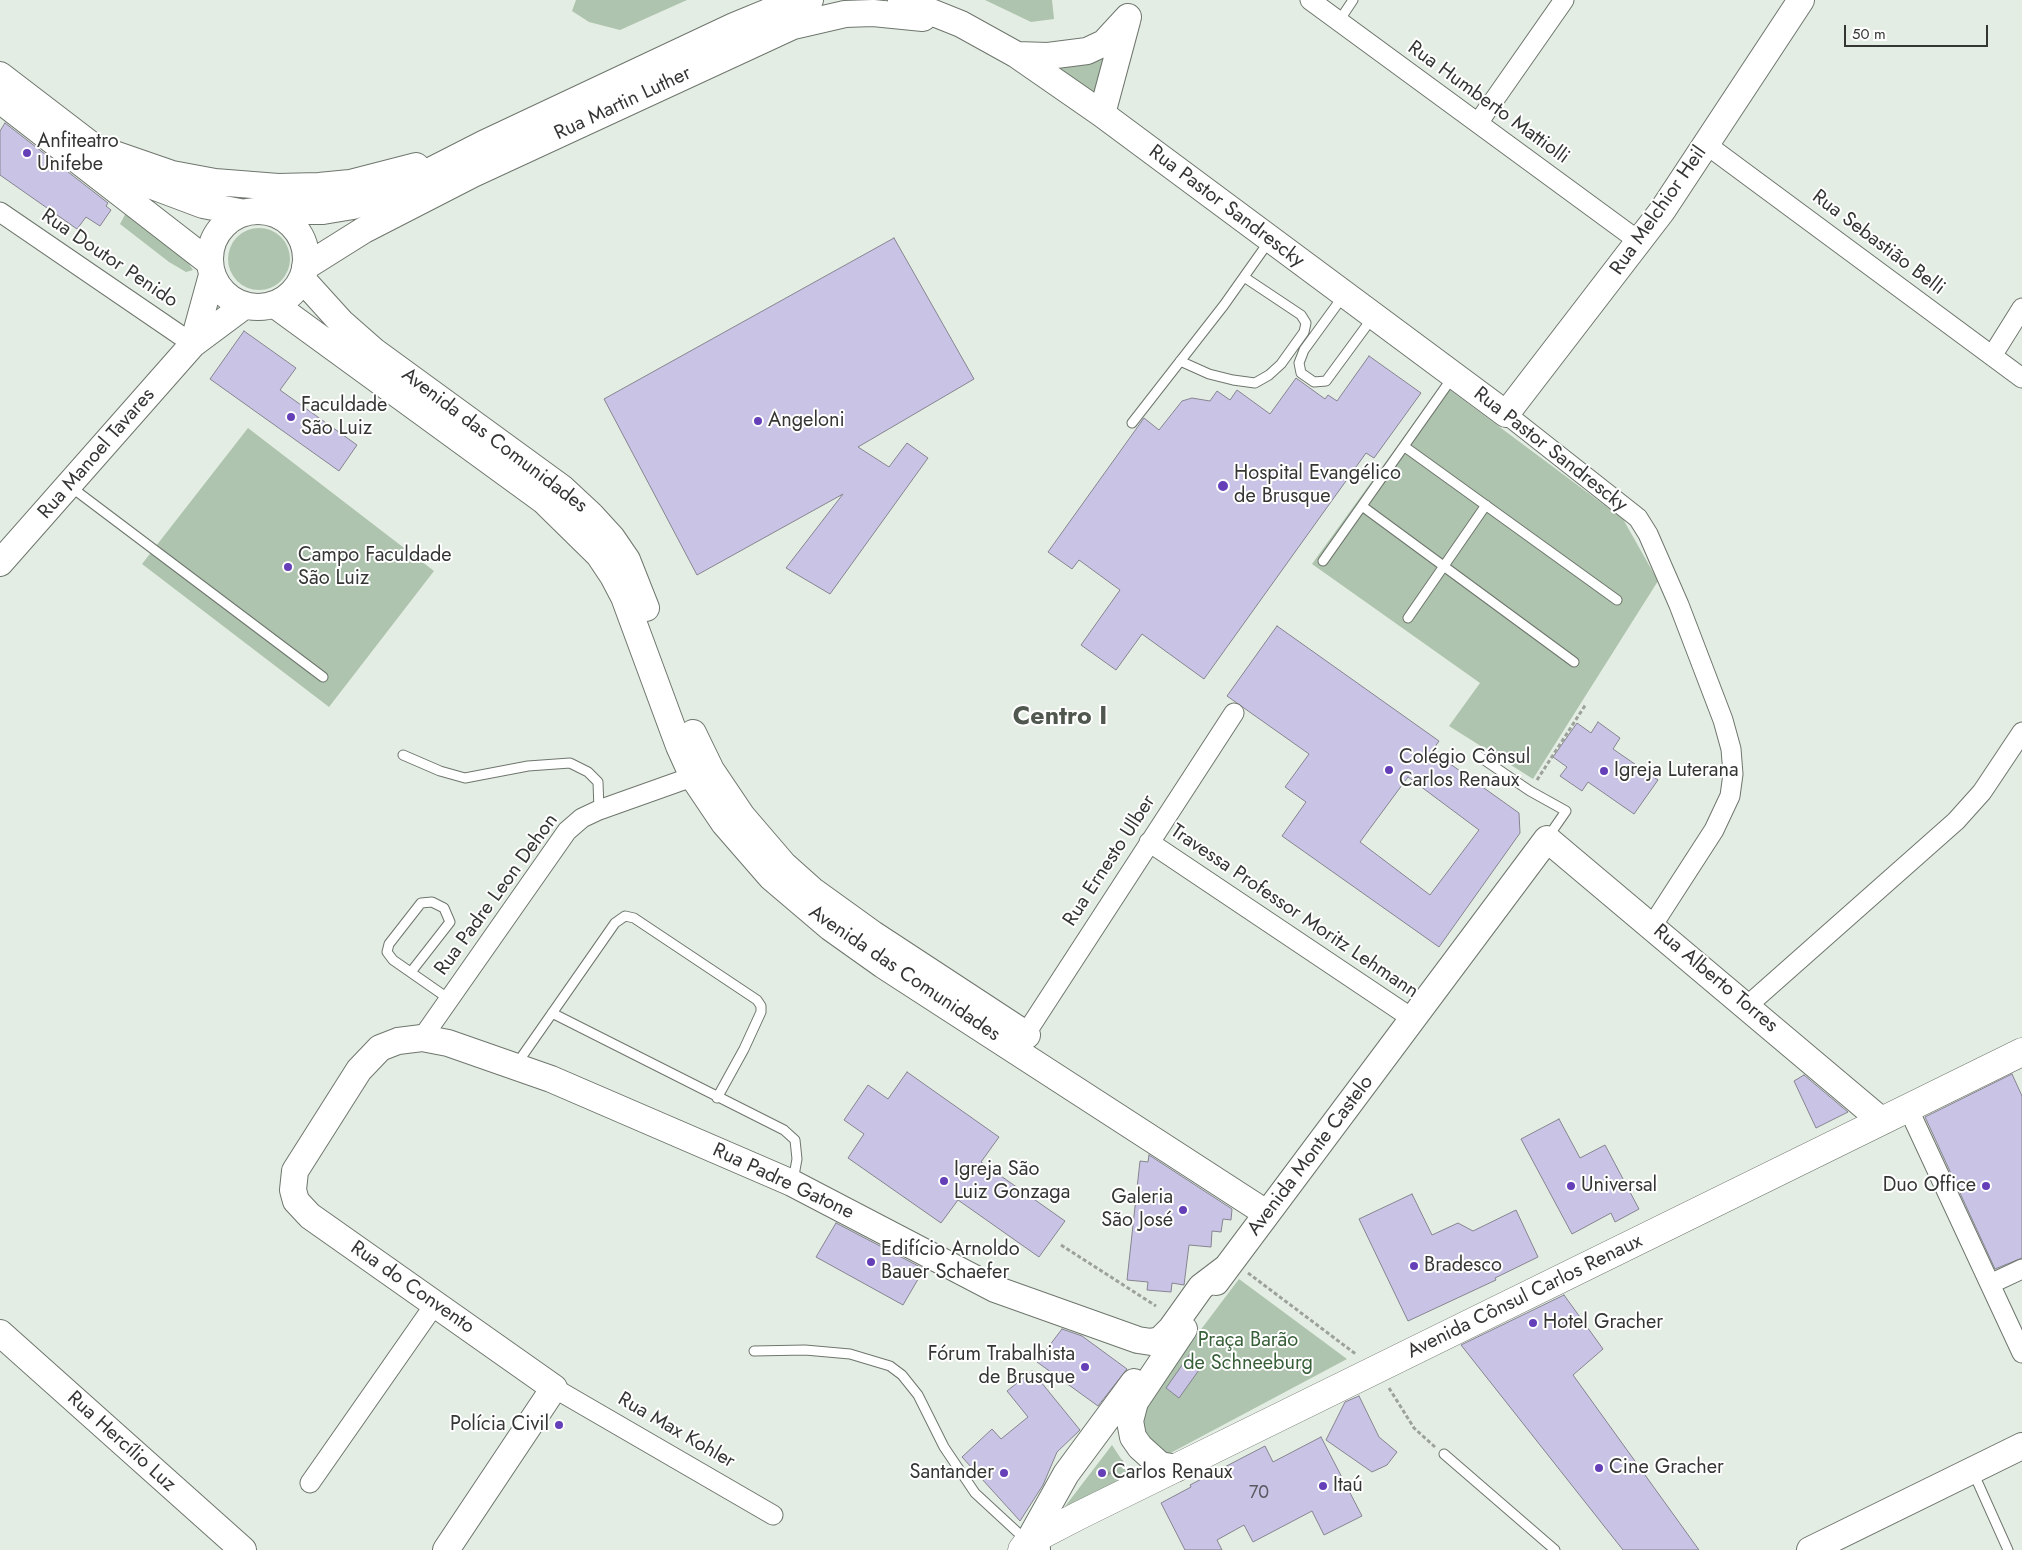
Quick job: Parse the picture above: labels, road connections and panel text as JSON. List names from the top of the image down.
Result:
{
  "streets": {
    "main road": [
      "Rua Martin Luther",
      "Rua Pastor Sandrescky",
      "Rua Melchior Heil",
      "Avenida das Comunidades",
      "Rua Manoel Tavares",
      "Rua Alberto Torres",
      "Avenida Monte Castelo",
      "Rua Padre Gatone",
      "Rua do Convento",
      "Avenida Cônsul Carlos Renaux",
      "Rua Hercílio Luz"
    ],
    "street": [
      "Rua Humberto Mattiolli",
      "Rua Sebastião Belli",
      "Rua Doutor Penido",
      "Rua Ernesto Ulber",
      "Rua Padre Leon Dehon",
      "Travessa Professor Moritz Lehmann",
      "Rua Max Kohler"
    ]
  },
  "crossings": [
    ["Rua Humberto Mattiolli", "Rua Melchior Heil"],
    ["Rua Martin Luther", "Rua Pastor Sandrescky"],
    ["Rua Martin Luther", "Avenida das Comunidades"],
    ["Rua Martin Luther", "Rua Manoel Tavares"],
    ["Rua Pastor Sandrescky", "Rua Melchior Heil"],
    ["Rua Pastor Sandrescky", "Rua Alberto Torres"],
    ["Rua Melchior Heil", "Rua Sebastião Belli"],
    ["Rua Doutor Penido", "Rua Manoel Tavares"],
    ["Avenida das Comunidades", "Rua Manoel Tavares"],
    ["Avenida das Comunidades", "Rua Ernesto Ulber"],
    ["Avenida das Comunidades", "Rua Padre Leon Dehon"],
    ["Avenida das Comunidades", "Avenida Monte Castelo"],
    ["Rua Ernesto Ulber", "Travessa Professor Moritz Lehmann"],
    ["Rua Padre Leon Dehon", "Rua Padre Gatone"],
    ["Rua Padre Leon Dehon", "Rua do Convento"],
    ["Travessa Professor Moritz Lehmann", "Avenida Monte Castelo"],
    ["Rua Alberto Torres", "Avenida Monte Castelo"],
    ["Rua Alberto Torres", "Avenida Cônsul Carlos Renaux"],
    ["Avenida Monte Castelo", "Avenida Cônsul Carlos Renaux"],
    ["Rua Padre Gatone", "Rua do Convento"],
    ["Rua do Convento", "Rua Max Kohler"]
  ],
  "districts": ["Centro I"],
  "parks": ["Praça Barão de Schneeburg"],
  "places": [
    "Anfiteatro Unifebe",
    "Faculdade São Luiz",
    "Angeloni",
    "Hospital Evangélico de Brusque",
    "Campo Faculdade São Luiz",
    "Colégio Cônsul Carlos Renaux",
    "Igreja Luterana",
    "Igreja São Luiz Gonzaga",
    "Universal",
    "Duo Office",
    "Galeria São José",
    "Edifício Arnoldo Bauer Schaefer",
    "Bradesco",
    "Hotel Gracher",
    "Fórum Trabalhista de Brusque",
    "Polícia Civil",
    "Cine Gracher",
    "Santander",
    "Carlos Renaux",
    "Itaú"
  ],
  "house_numbers": ["70"],
  "scale_bar": "50 m"
}
